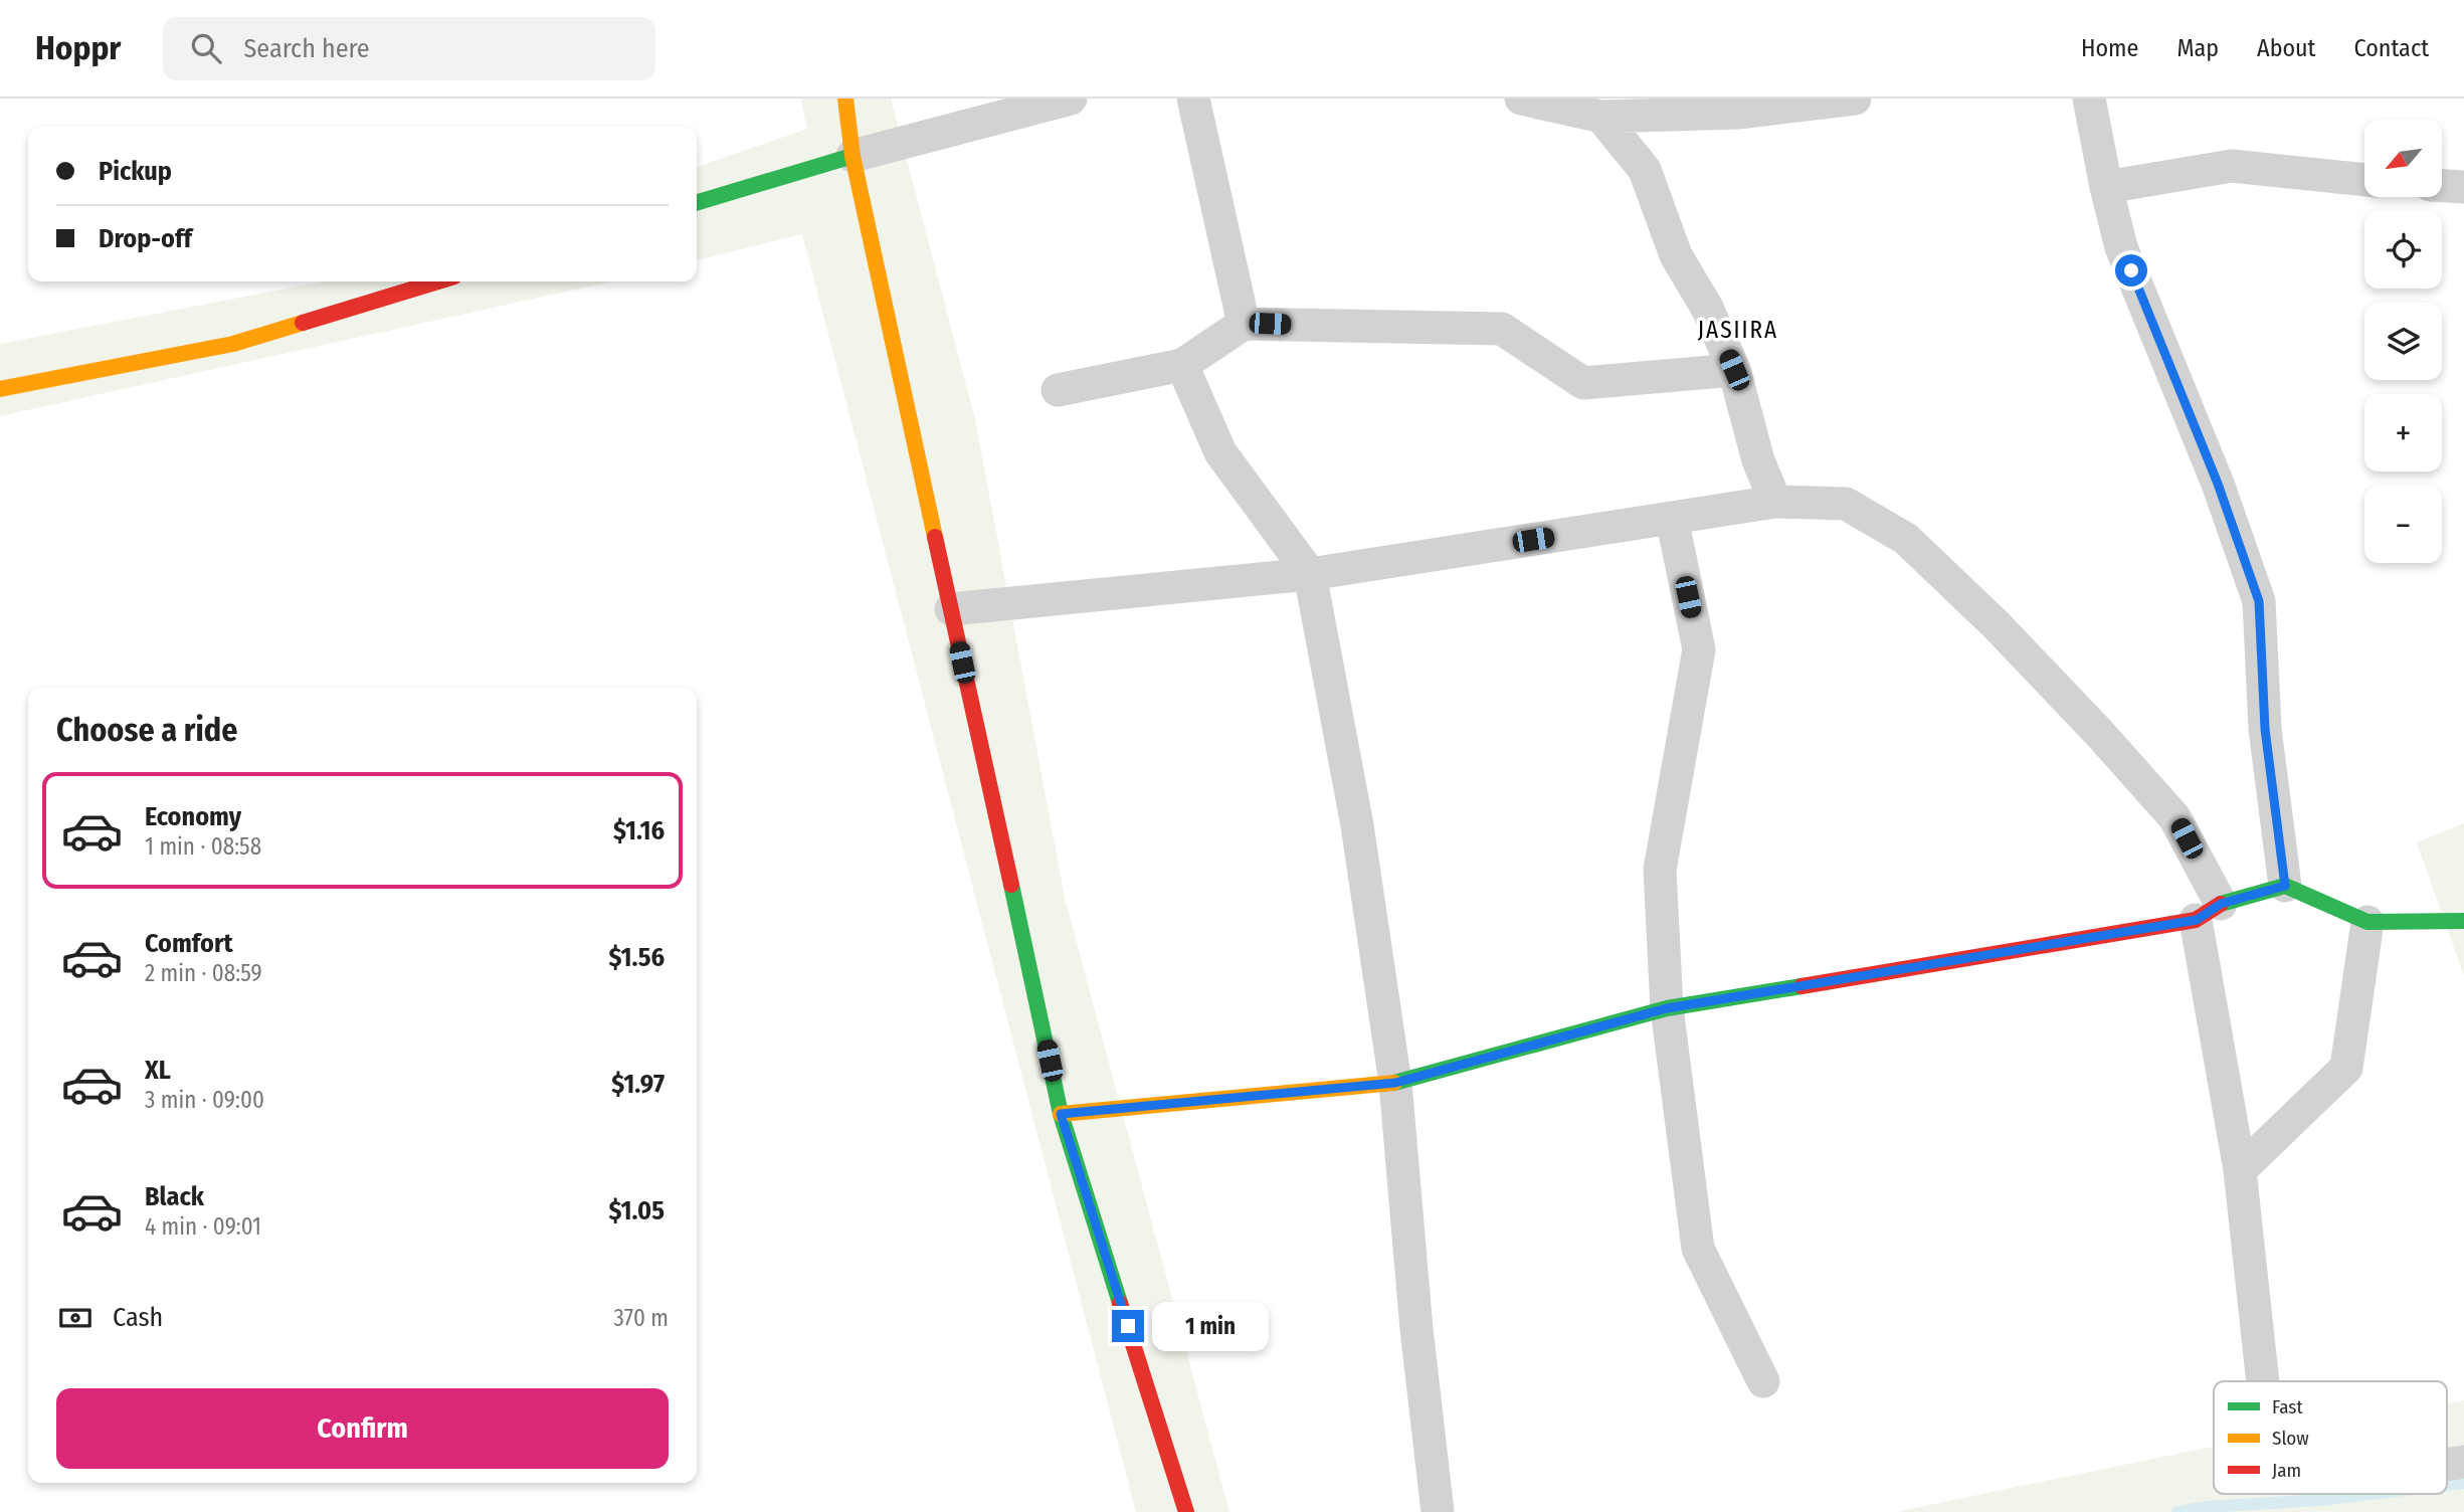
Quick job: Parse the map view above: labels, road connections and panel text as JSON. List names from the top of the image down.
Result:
{
  "districts": ["JASIIRA"],
  "legend": ["Fast", "Slow", "Jam"],
  "north": "bottom left",
  "page": {
    "header": "Hoppr",
    "search": "Search here",
    "nav": [
      "Home",
      "Map",
      "About",
      "Contact"
    ],
    "map_buttons": ["+", "−"],
    "banner": ["Pickup", "Drop-off"],
    "heading": "Choose a ride",
    "list": [
      {
        "name": "Economy",
        "note": "1 min · 08:58",
        "value": "$1.16"
      },
      {
        "name": "Comfort",
        "note": "2 min · 08:59",
        "value": "$1.56"
      },
      {
        "name": "XL",
        "note": "3 min · 09:00",
        "value": "$1.97"
      },
      {
        "name": "Black",
        "note": "4 min · 09:01",
        "value": "$1.05"
      }
    ],
    "pay": ["Cash", "370 m"],
    "bubble": "1 min",
    "buttons": "Confirm"
  }
}
